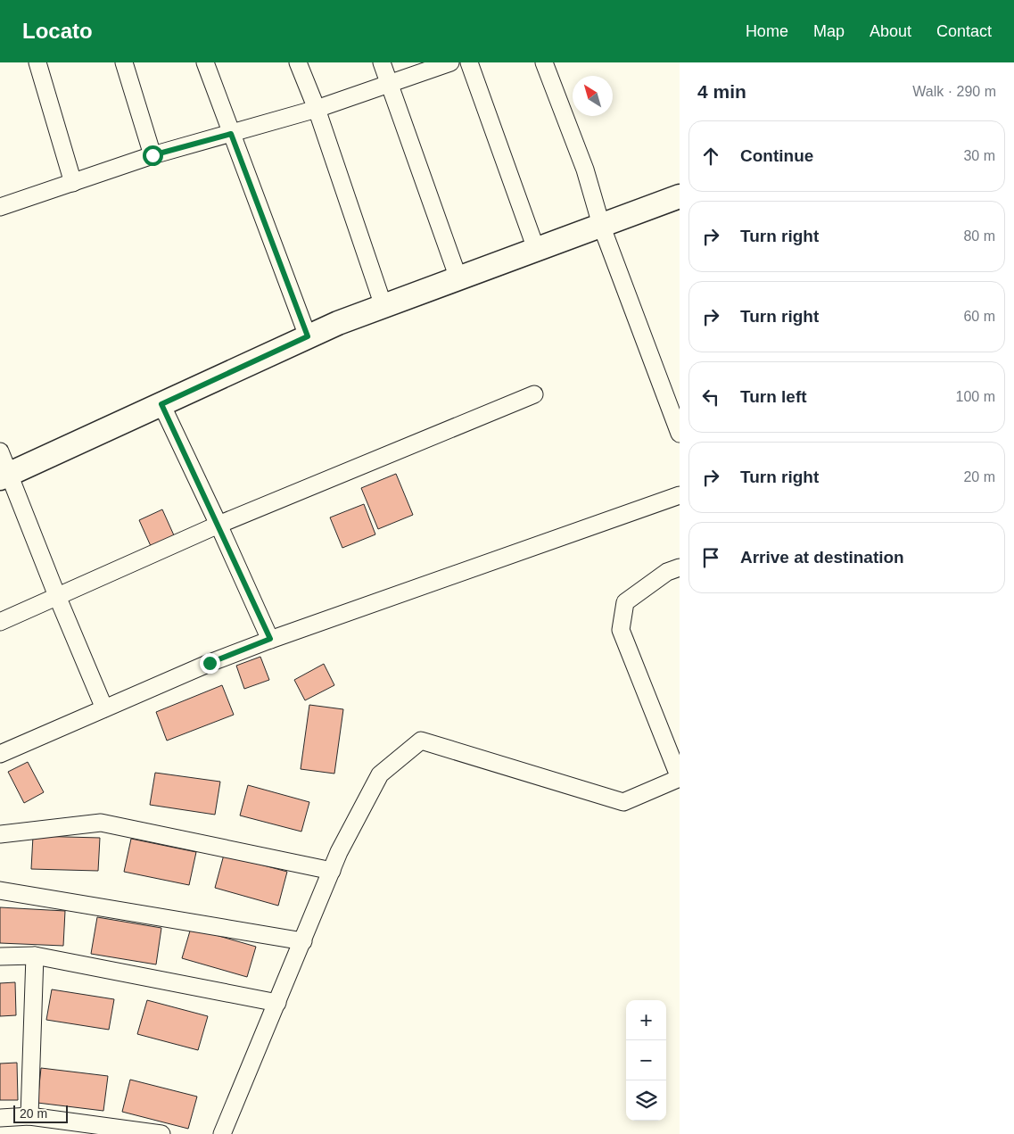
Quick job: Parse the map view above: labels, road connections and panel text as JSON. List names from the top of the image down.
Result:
{
  "scale_bar": "20 m",
  "north": "top left",
  "page": {
    "header": "Locato",
    "nav": [
      "Home",
      "Map",
      "About",
      "Contact"
    ],
    "heading": ["4 min", "Walk · 290 m"],
    "list": [
      ["Continue", "30 m"],
      ["Turn right", "80 m"],
      ["Turn right", "60 m"],
      ["Turn left", "100 m"],
      ["Turn right", "20 m"],
      "Arrive at destination"
    ],
    "map_buttons": ["+", "−"],
    "scale": "20 m"
  }
}
